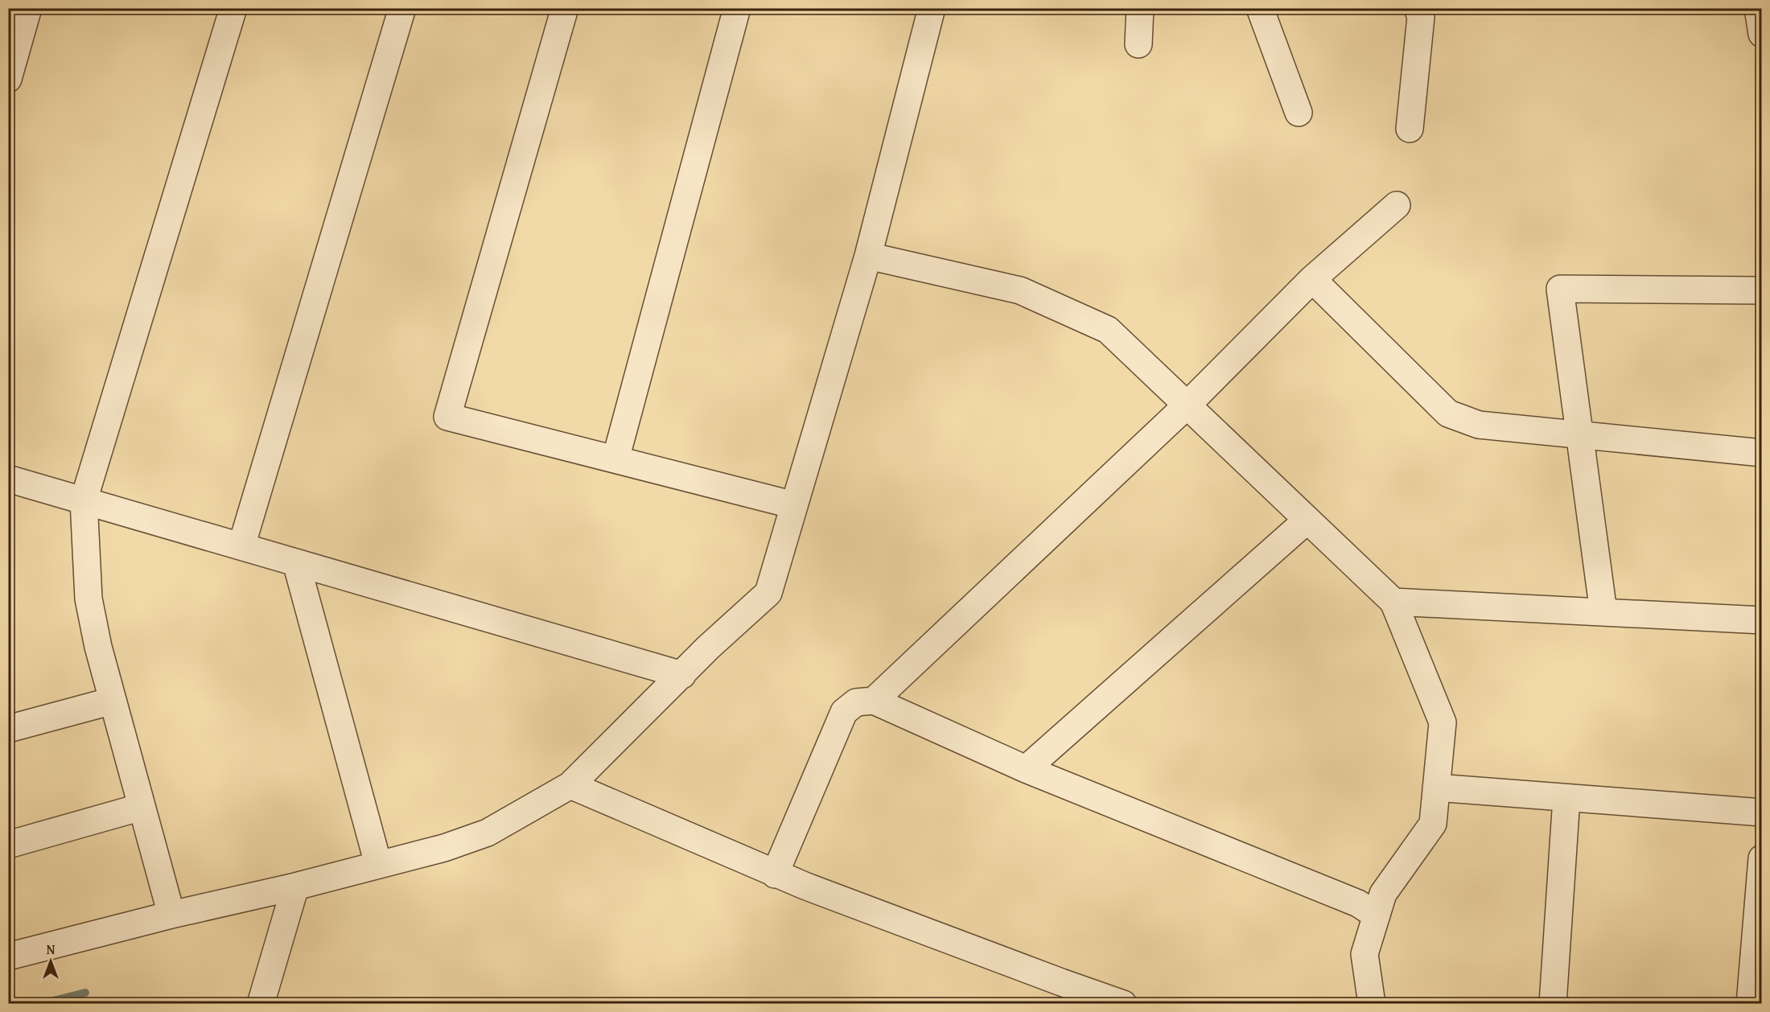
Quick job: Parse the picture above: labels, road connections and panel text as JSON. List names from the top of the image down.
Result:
{
  "north": "top"
}
